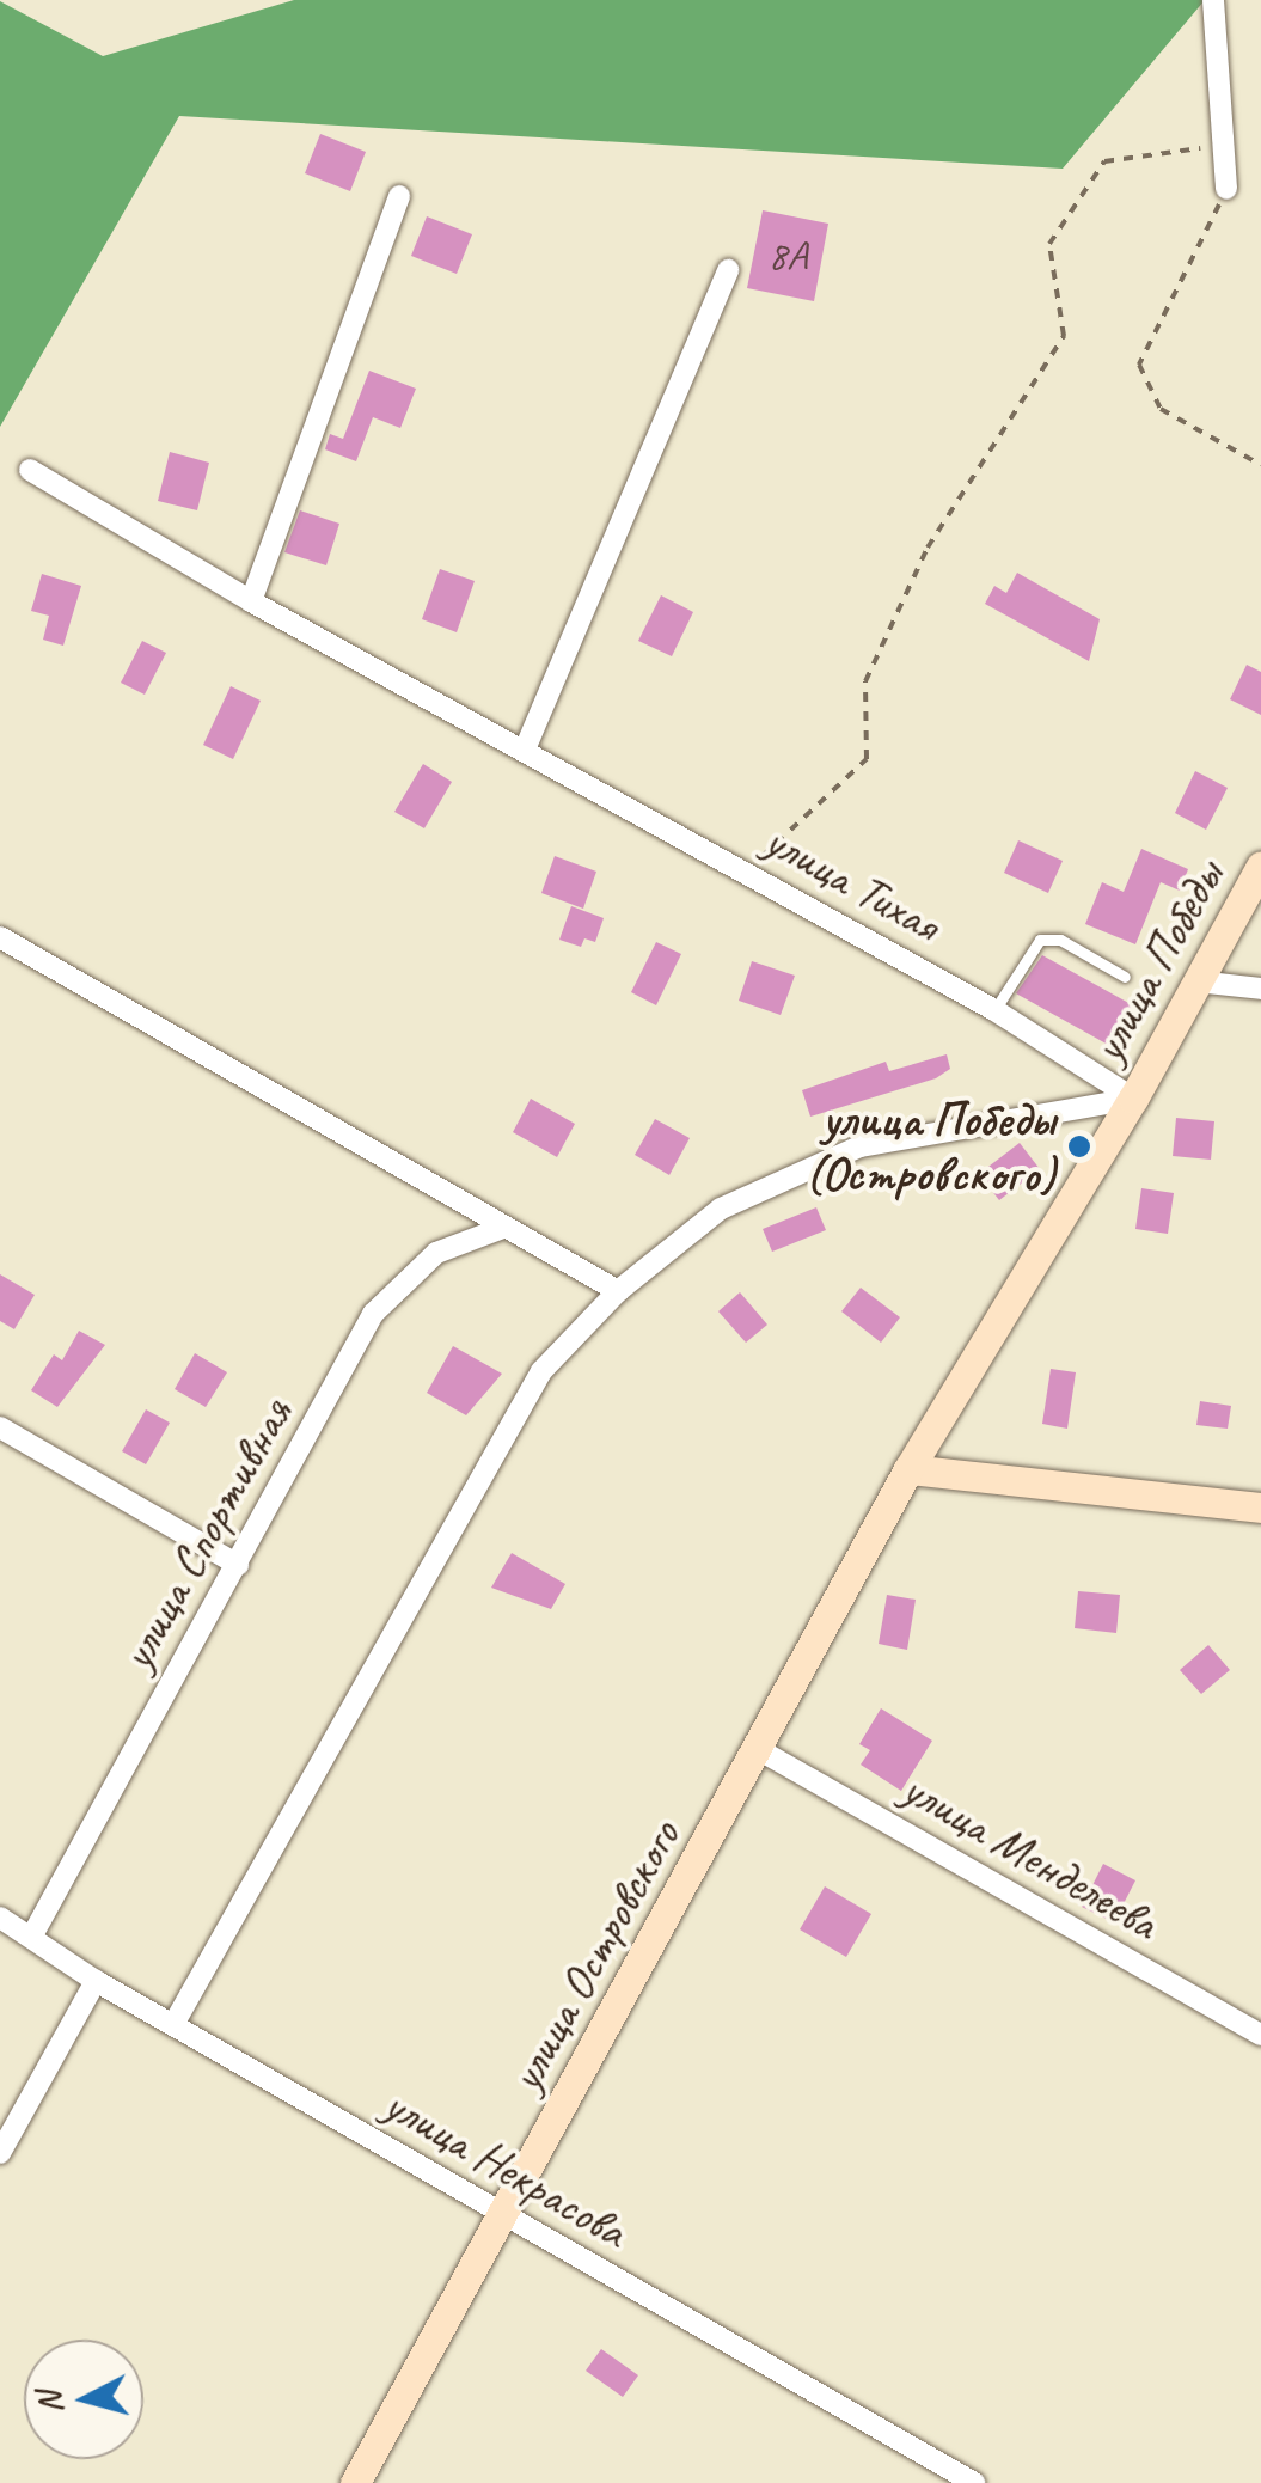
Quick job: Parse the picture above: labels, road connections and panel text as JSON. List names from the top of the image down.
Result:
{
  "streets": {
    "main road": ["улица Победы", "улица Островского"],
    "street": [
      "улица Тихая",
      "улица Спортивная",
      "улица Менделеева",
      "улица Некрасова"
    ]
  },
  "crossings": [
    ["улица Тихая", "улица Победы"],
    ["улица Победы", "улица Островского"],
    ["улица Спортивная", "улица Некрасова"],
    ["улица Менделеева", "улица Островского"],
    ["улица Островского", "улица Некрасова"]
  ],
  "places": ["улица Победы (Островского)"],
  "house_numbers": ["8А"],
  "north": "left"
}
